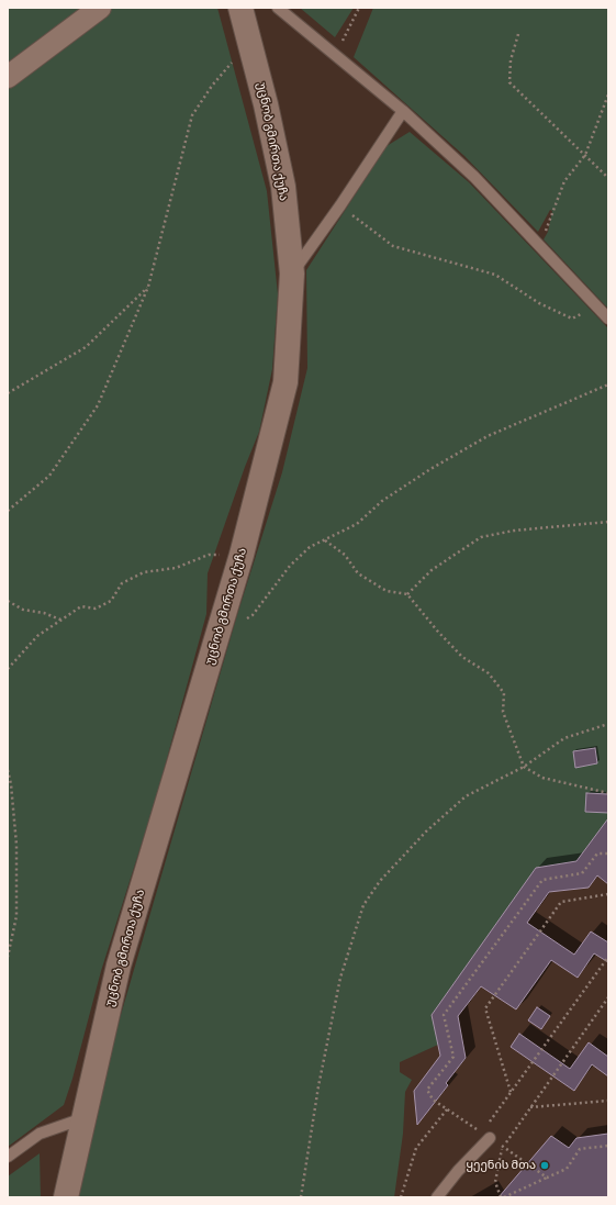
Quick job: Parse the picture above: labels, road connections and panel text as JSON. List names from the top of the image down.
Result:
{
  "streets": {
    "main road": ["უცნობ გმირთა ქუჩა"]
  },
  "places": ["ყეენის მთა"]
}
